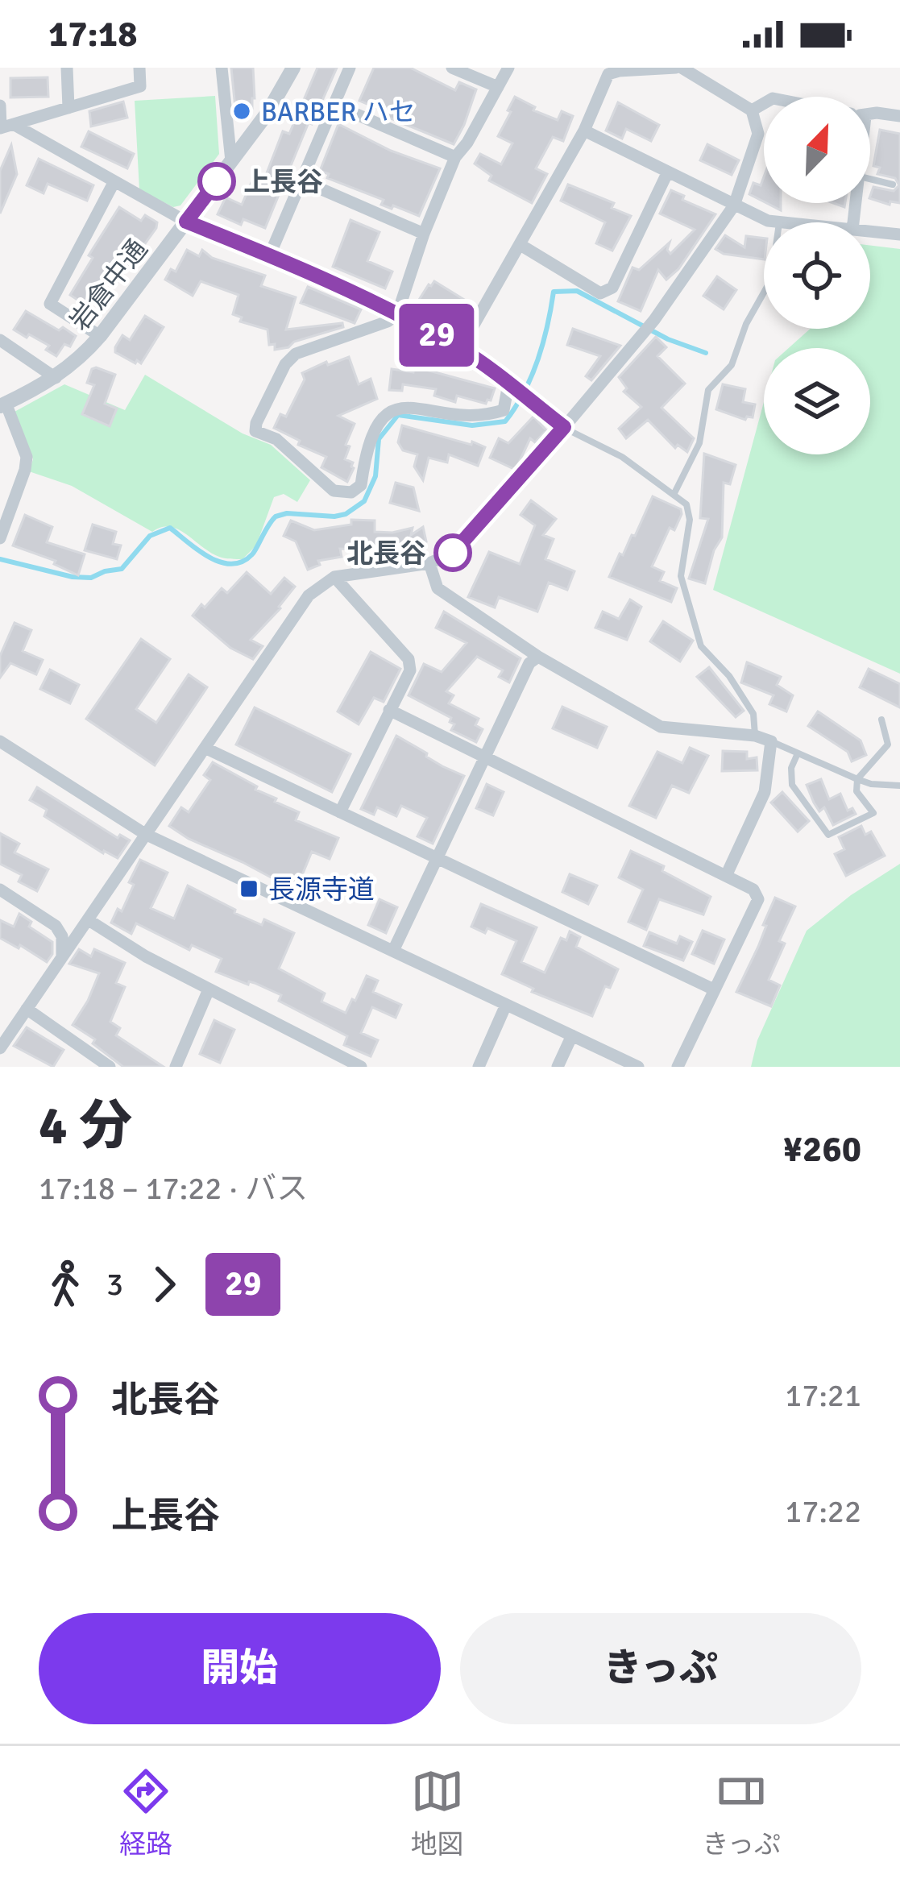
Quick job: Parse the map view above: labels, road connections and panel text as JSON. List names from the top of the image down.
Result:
{
  "streets": {
    "street": ["岩倉中通"]
  },
  "places": {
    "other": ["BARBER ハセ", "上長谷", "北長谷"],
    "transit": ["長源寺道"]
  },
  "lines": ["bus line 29"],
  "north": "top right",
  "page": {
    "status": "17:18",
    "on_map": "29",
    "heading": ["4 分", "17:18 – 17:22 · バス", "¥260"],
    "legs": ["3", "29"],
    "list": [
      {
        "name": "北長谷",
        "value": "17:21"
      },
      {
        "name": "上長谷",
        "value": "17:22"
      }
    ],
    "buttons": ["開始", "きっぷ"],
    "tabs": ["経路", "地図", "きっぷ"]
  }
}
